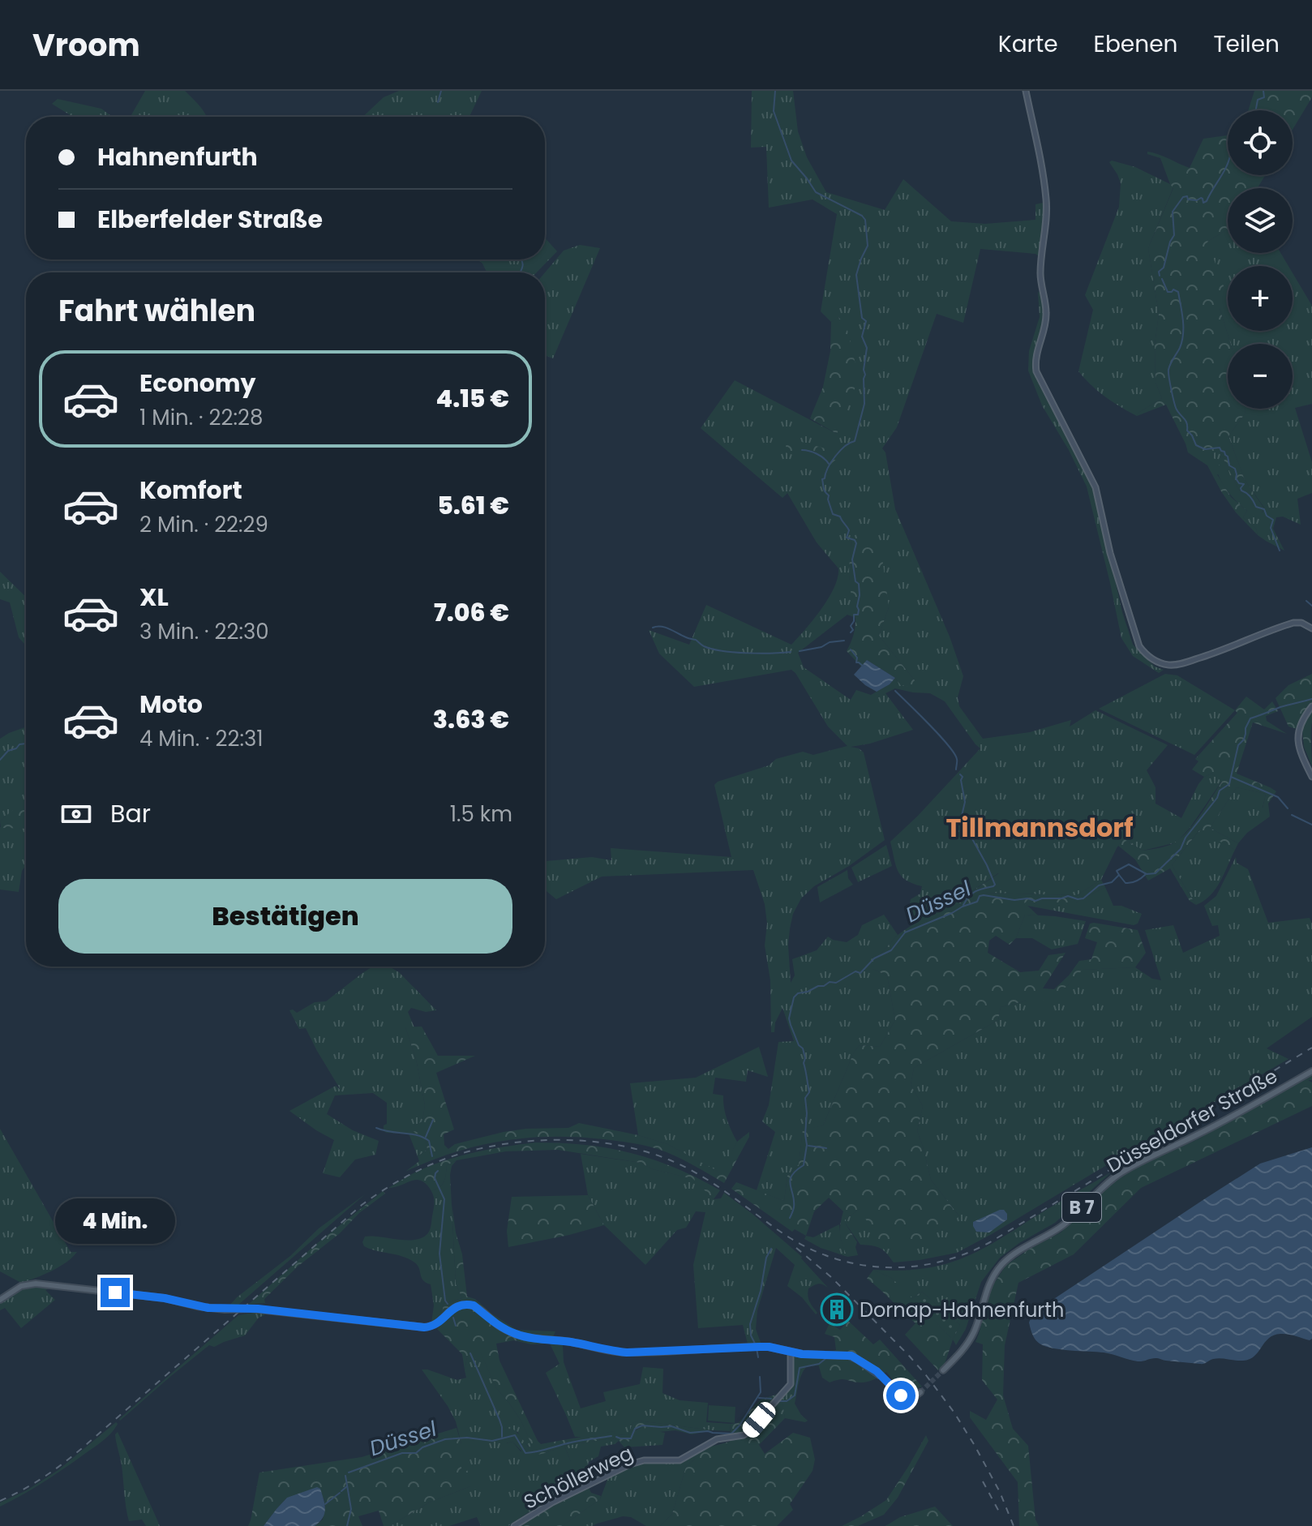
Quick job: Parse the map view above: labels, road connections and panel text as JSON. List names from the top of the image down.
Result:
{
  "streets": {
    "main road": ["Düsseldorfer Straße", "B 7", "Schöllerweg"]
  },
  "districts": ["Tillmannsdorf"],
  "water": ["Düssel"],
  "places": {
    "building": ["Dornap-Hahnenfurth"]
  },
  "page": {
    "header": "Vroom",
    "nav": ["Karte", "Ebenen", "Teilen"],
    "map_buttons": ["+", "−"],
    "banner": ["Hahnenfurth", "Elberfelder Straße"],
    "heading": "Fahrt wählen",
    "list": [
      {
        "name": "Economy",
        "note": "1 Min. · 22:28",
        "value": "4.15 €"
      },
      {
        "name": "Komfort",
        "note": "2 Min. · 22:29",
        "value": "5.61 €"
      },
      {
        "name": "XL",
        "note": "3 Min. · 22:30",
        "value": "7.06 €"
      },
      {
        "name": "Moto",
        "note": "4 Min. · 22:31",
        "value": "3.63 €"
      }
    ],
    "pay": ["Bar", "1.5 km"],
    "buttons": "Bestätigen",
    "bubble": "4 Min."
  }
}
